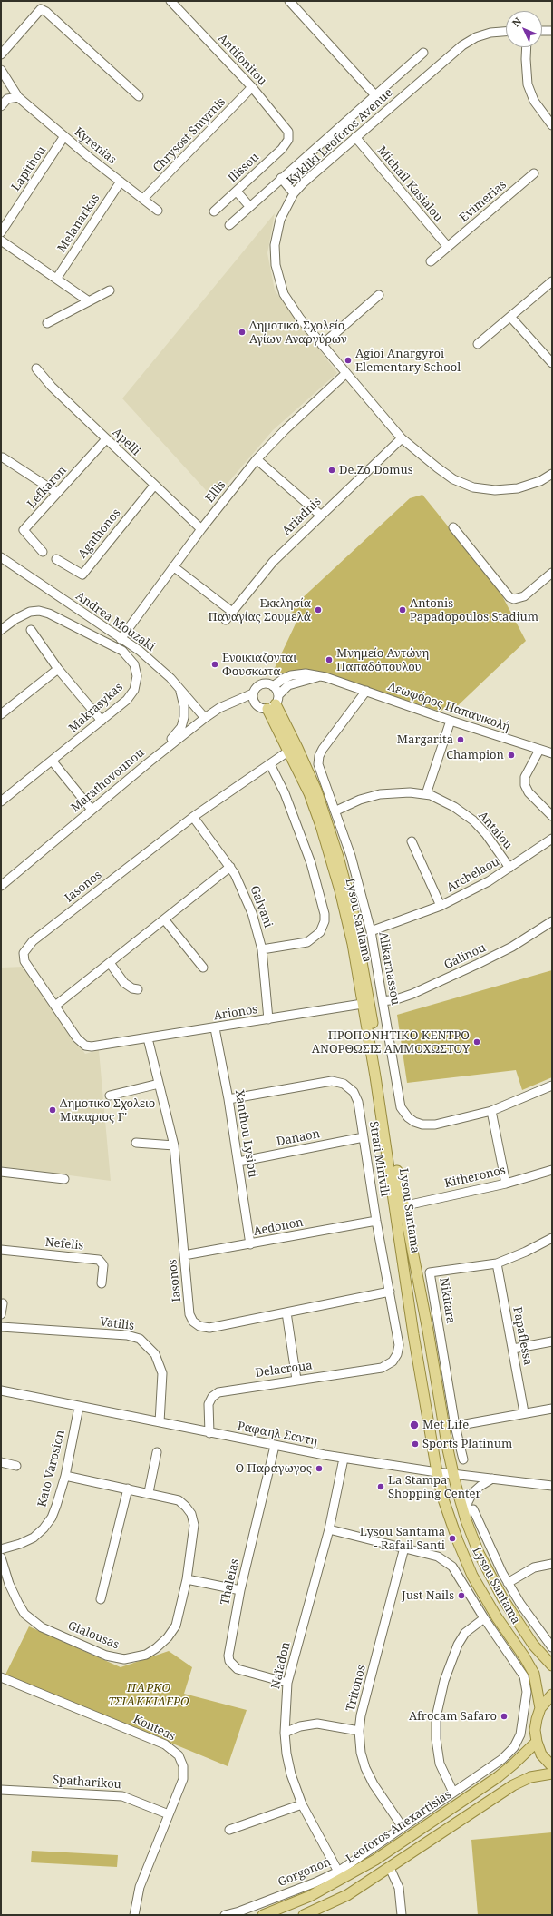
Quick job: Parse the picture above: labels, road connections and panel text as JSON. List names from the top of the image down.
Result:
{
  "streets": {
    "main road": ["Lysou Santama", "Leoforos Anexartisias"],
    "street": [
      "Antifonitou",
      "Chrysost Smyrnis",
      "Kykliki Leoforos Avenue",
      "Kyrenias",
      "Ilissou",
      "Lapithou",
      "Michaïl Kasialou",
      "Evimerias",
      "Melanarkas",
      "Apelli",
      "Lefkaron",
      "Ellis",
      "Ariadnis",
      "Agathonos",
      "Andrea Mouzaki",
      "Λεωφόρος Παπανικολή",
      "Makrasykas",
      "Marathovounou",
      "Antaiou",
      "Archelaou",
      "Iasonos",
      "Galvani",
      "Galinou",
      "Alikarnassou",
      "Arionos",
      "Xanthou Lysioti",
      "Danaon",
      "Strati Mirivili",
      "Kitheronos",
      "Aedonon",
      "Nefelis",
      "Nikitara",
      "Vatilis",
      "Papaflessa",
      "Delacroua",
      "Ραφαηλ Σαντη",
      "Kato Varosion",
      "Thaleias",
      "Gialousas",
      "Naïadon",
      "Tritonos",
      "Konteas",
      "Spatharikou",
      "Gorgonon"
    ]
  },
  "crossings": [
    ["Antifonitou", "Chrysost Smyrnis"],
    ["Antifonitou", "Ilissou"],
    ["Chrysost Smyrnis", "Kyrenias"],
    ["Kykliki Leoforos Avenue", "Michaïl Kasialou"],
    ["Kykliki Leoforos Avenue", "Ellis"],
    ["Kykliki Leoforos Avenue", "Ariadnis"],
    ["Kyrenias", "Lapithou"],
    ["Kyrenias", "Melanarkas"],
    ["Michaïl Kasialou", "Evimerias"],
    ["Apelli", "Lefkaron"],
    ["Apelli", "Ellis"],
    ["Apelli", "Agathonos"],
    ["Ellis", "Andrea Mouzaki"],
    ["Andrea Mouzaki", "Marathovounou"],
    ["Λεωφόρος Παπανικολή", "Marathovounou"],
    ["Λεωφόρος Παπανικολή", "Lysou Santama"],
    ["Λεωφόρος Παπανικολή", "Alikarnassou"],
    ["Marathovounou", "Lysou Santama"],
    ["Antaiou", "Archelaou"],
    ["Antaiou", "Alikarnassou"],
    ["Archelaou", "Alikarnassou"],
    ["Iasonos", "Galvani"],
    ["Iasonos", "Lysou Santama"],
    ["Iasonos", "Arionos"],
    ["Iasonos", "Strati Mirivili"],
    ["Iasonos", "Aedonon"],
    ["Galvani", "Arionos"],
    ["Lysou Santama", "Arionos"],
    ["Lysou Santama", "Kitheronos"],
    ["Lysou Santama", "Ραφαηλ Σαντη"],
    ["Galinou", "Alikarnassou"],
    ["Arionos", "Xanthou Lysioti"],
    ["Xanthou Lysioti", "Danaon"],
    ["Xanthou Lysioti", "Strati Mirivili"],
    ["Xanthou Lysioti", "Aedonon"],
    ["Danaon", "Strati Mirivili"],
    ["Strati Mirivili", "Aedonon"],
    ["Strati Mirivili", "Delacroua"],
    ["Nikitara", "Papaflessa"],
    ["Vatilis", "Ραφαηλ Σαντη"],
    ["Delacroua", "Ραφαηλ Σαντη"],
    ["Ραφαηλ Σαντη", "Kato Varosion"],
    ["Ραφαηλ Σαντη", "Thaleias"],
    ["Ραφαηλ Σαντη", "Naïadon"],
    ["Kato Varosion", "Gialousas"],
    ["Thaleias", "Naïadon"],
    ["Naïadon", "Gorgonon"],
    ["Tritonos", "Gorgonon"],
    ["Konteas", "Spatharikou"]
  ],
  "parks": ["ΠΑΡΚΟ ΤΣΙΑΚΚΙΛΕΡΟ"],
  "places": [
    "Δημοτικό Σχολείο Αγίων Αναργύρων",
    "Agioi Anargyroi Elementary School",
    "De.Zo Domus",
    "Εκκλησία Παναγίας Σουμελά",
    "Antonis Papadopoulos Stadium",
    "Μνημείο Αντώνη Παπαδόπουλου",
    "Ενοικιαζονται Φουσκωτα",
    "Margarita",
    "Champion",
    "ΠΡΟΠΟΝΗΤΙΚΟ ΚΕΝΤΡΟ ΑΝΟΡΘΩΣΙΣ ΑΜΜΟΧΩΣΤΟΥ",
    "Δημοτικο Σχολειο Μακαριος Γ'",
    "Met Life",
    "Sports Platinum",
    "Ο Παραγωγος",
    "La Stampa Shopping Center",
    "Lysou Santama - Rafail Santi",
    "Just Nails",
    "Afrocam Safaro"
  ],
  "north": "top left"
}
